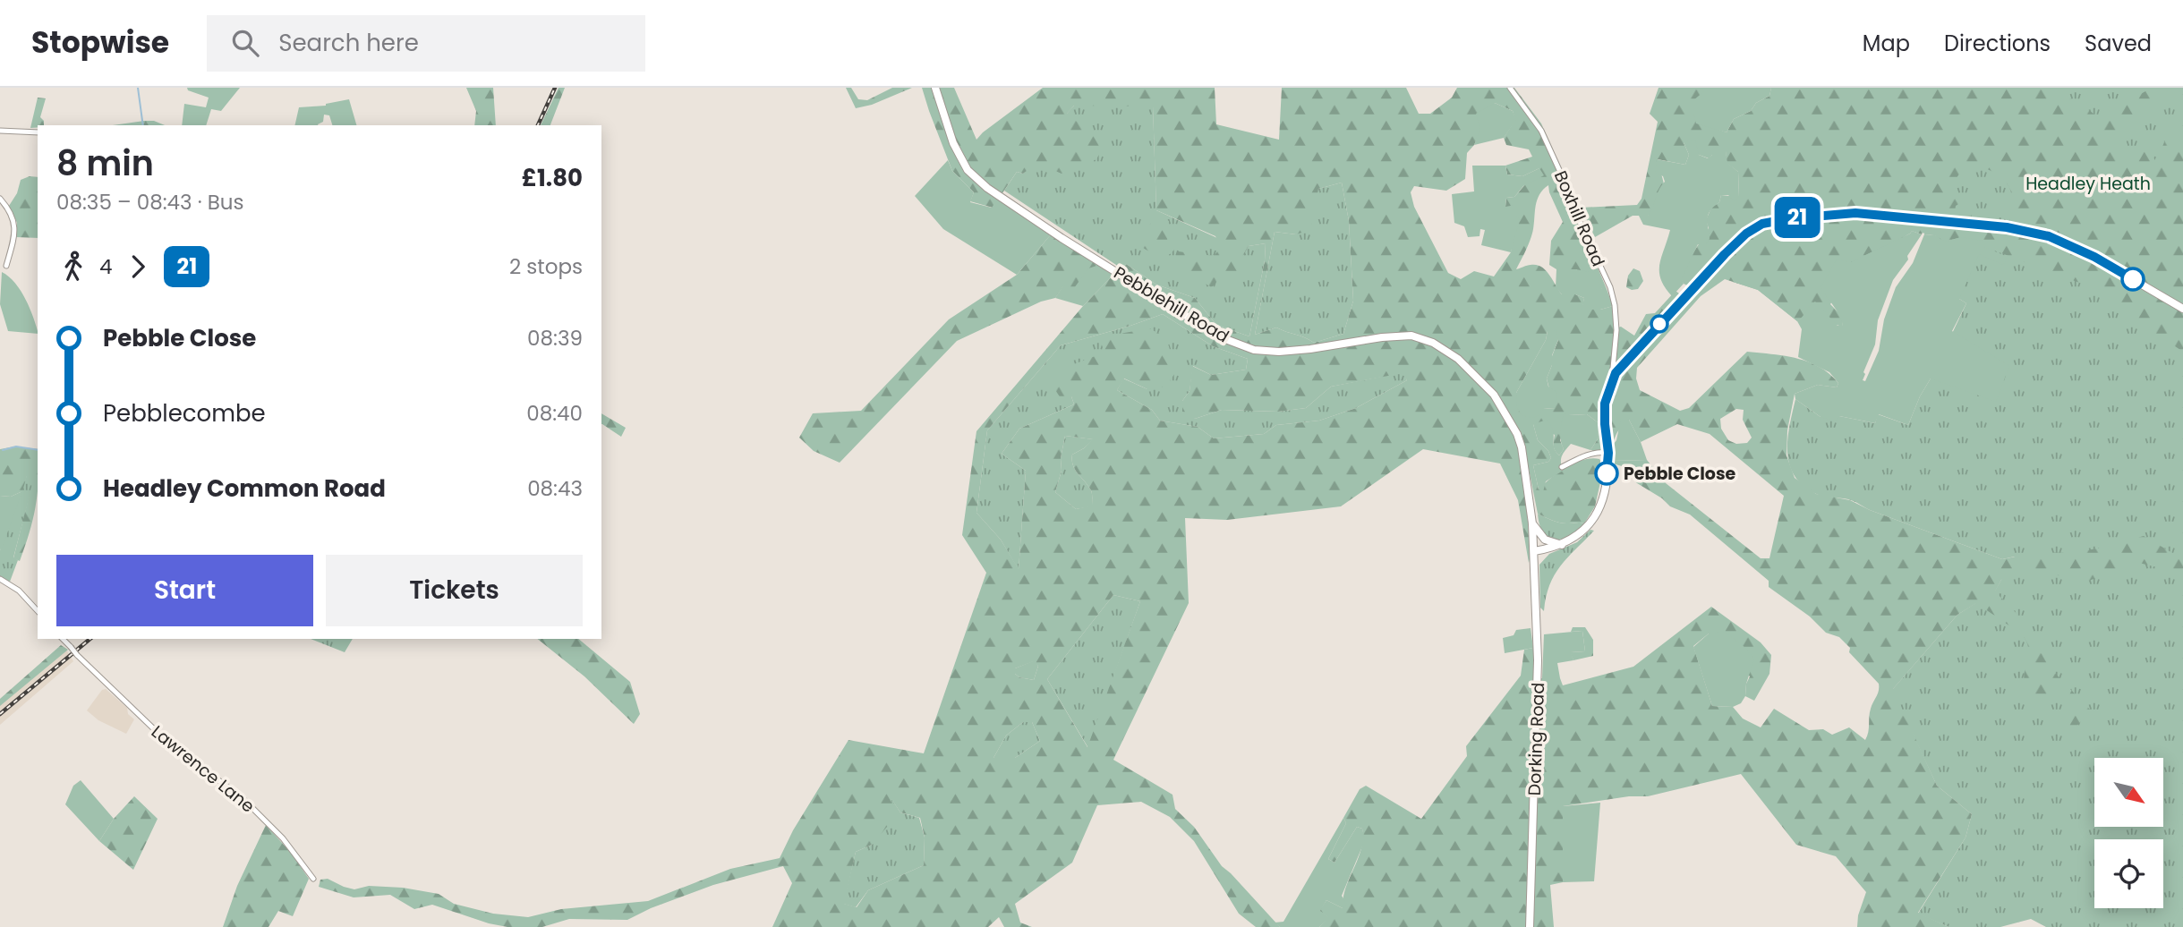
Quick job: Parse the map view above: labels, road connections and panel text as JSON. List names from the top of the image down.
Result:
{
  "streets": {
    "main road": ["Pebblehill Road", "Dorking Road"],
    "street": ["Boxhill Road", "Lawrence Lane"]
  },
  "crossings": [
    ["Pebblehill Road", "Dorking Road"]
  ],
  "parks": ["Headley Heath"],
  "places": ["Pebble Close"],
  "lines": ["bus line 21"],
  "north": "bottom right",
  "page": {
    "header": "Stopwise",
    "search": "Search here",
    "nav": ["Map", "Directions", "Saved"],
    "on_map": "21",
    "heading": ["8 min", "08:35 – 08:43 · Bus", "£1.80"],
    "legs": ["4", "21", "2 stops"],
    "list": [
      {
        "name": "Pebble Close",
        "value": "08:39"
      },
      {
        "name": "Pebblecombe",
        "value": "08:40"
      },
      {
        "name": "Headley Common Road",
        "value": "08:43"
      }
    ],
    "buttons": ["Start", "Tickets"]
  }
}
